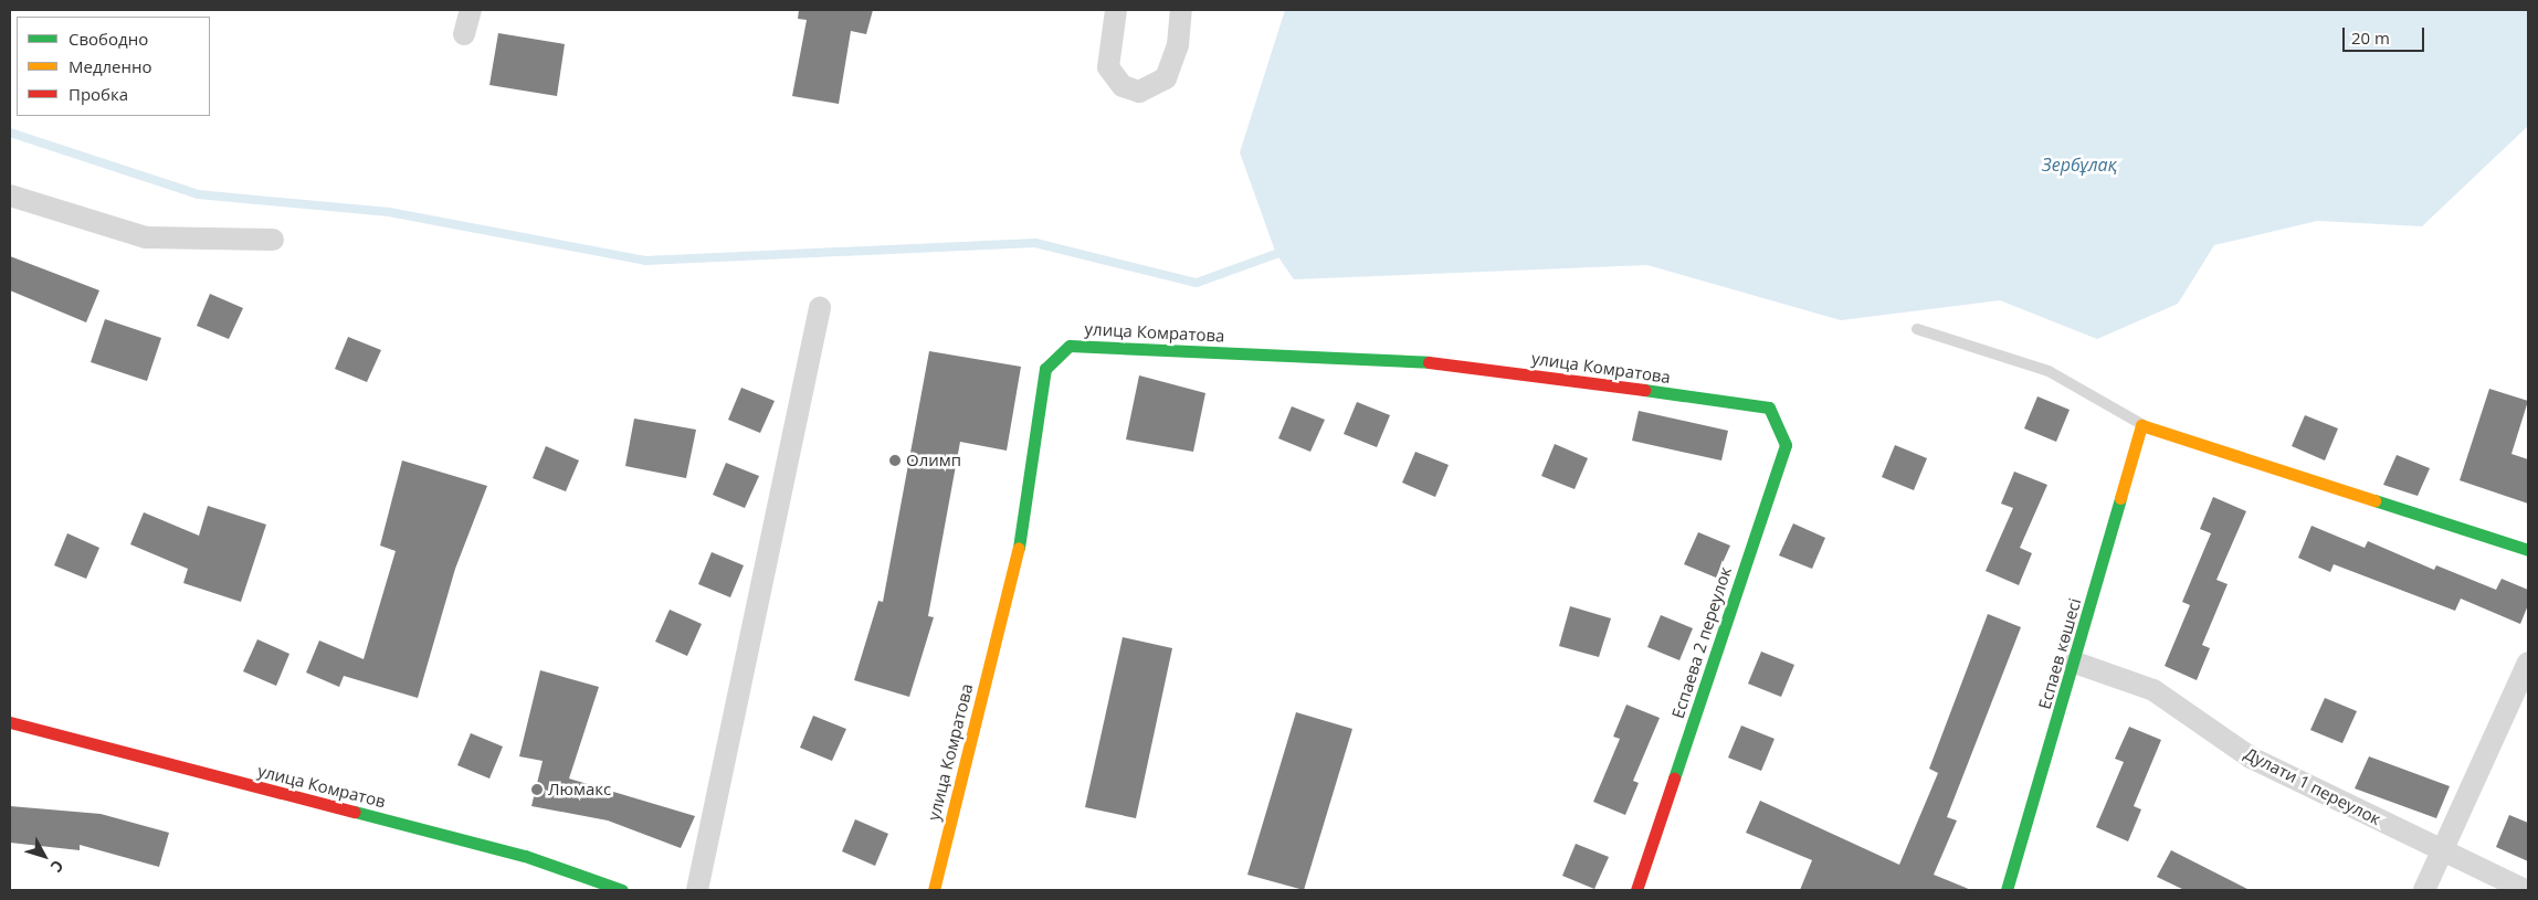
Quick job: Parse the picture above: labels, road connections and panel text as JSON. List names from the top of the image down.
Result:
{
  "streets": {
    "street": [
      "улица Комратова",
      "Еспаева 2 переулок",
      "Еспаев көшесі",
      "улица Комратов",
      "Дулати 1 переулок"
    ]
  },
  "crossings": [
    ["улица Комратова", "Еспаева 2 переулок"],
    ["Еспаев көшесі", "Дулати 1 переулок"]
  ],
  "water": ["Зербұлақ"],
  "places": ["Олимп", "Люмакс"],
  "legend": ["Свободно", "Медленно", "Пробка"],
  "scale_bar": "20 m",
  "north": "bottom right"
}
